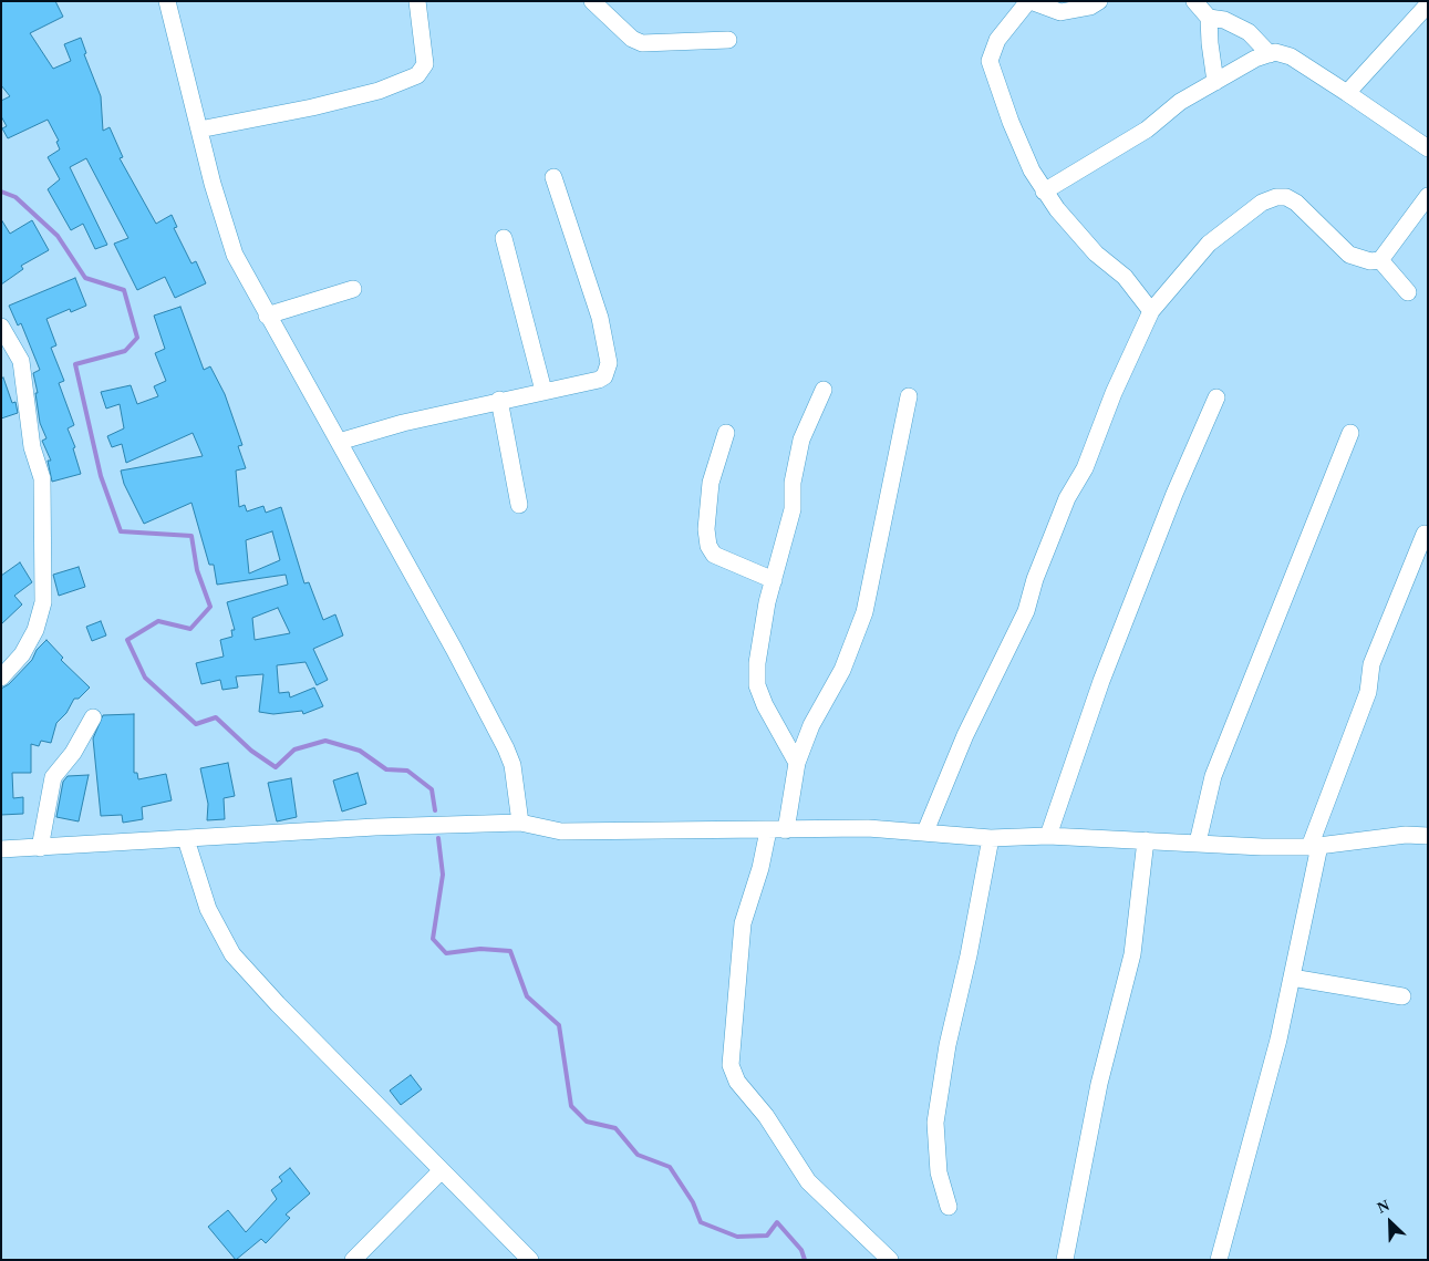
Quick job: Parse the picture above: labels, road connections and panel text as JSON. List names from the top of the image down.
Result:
{
  "north": "top left"
}
